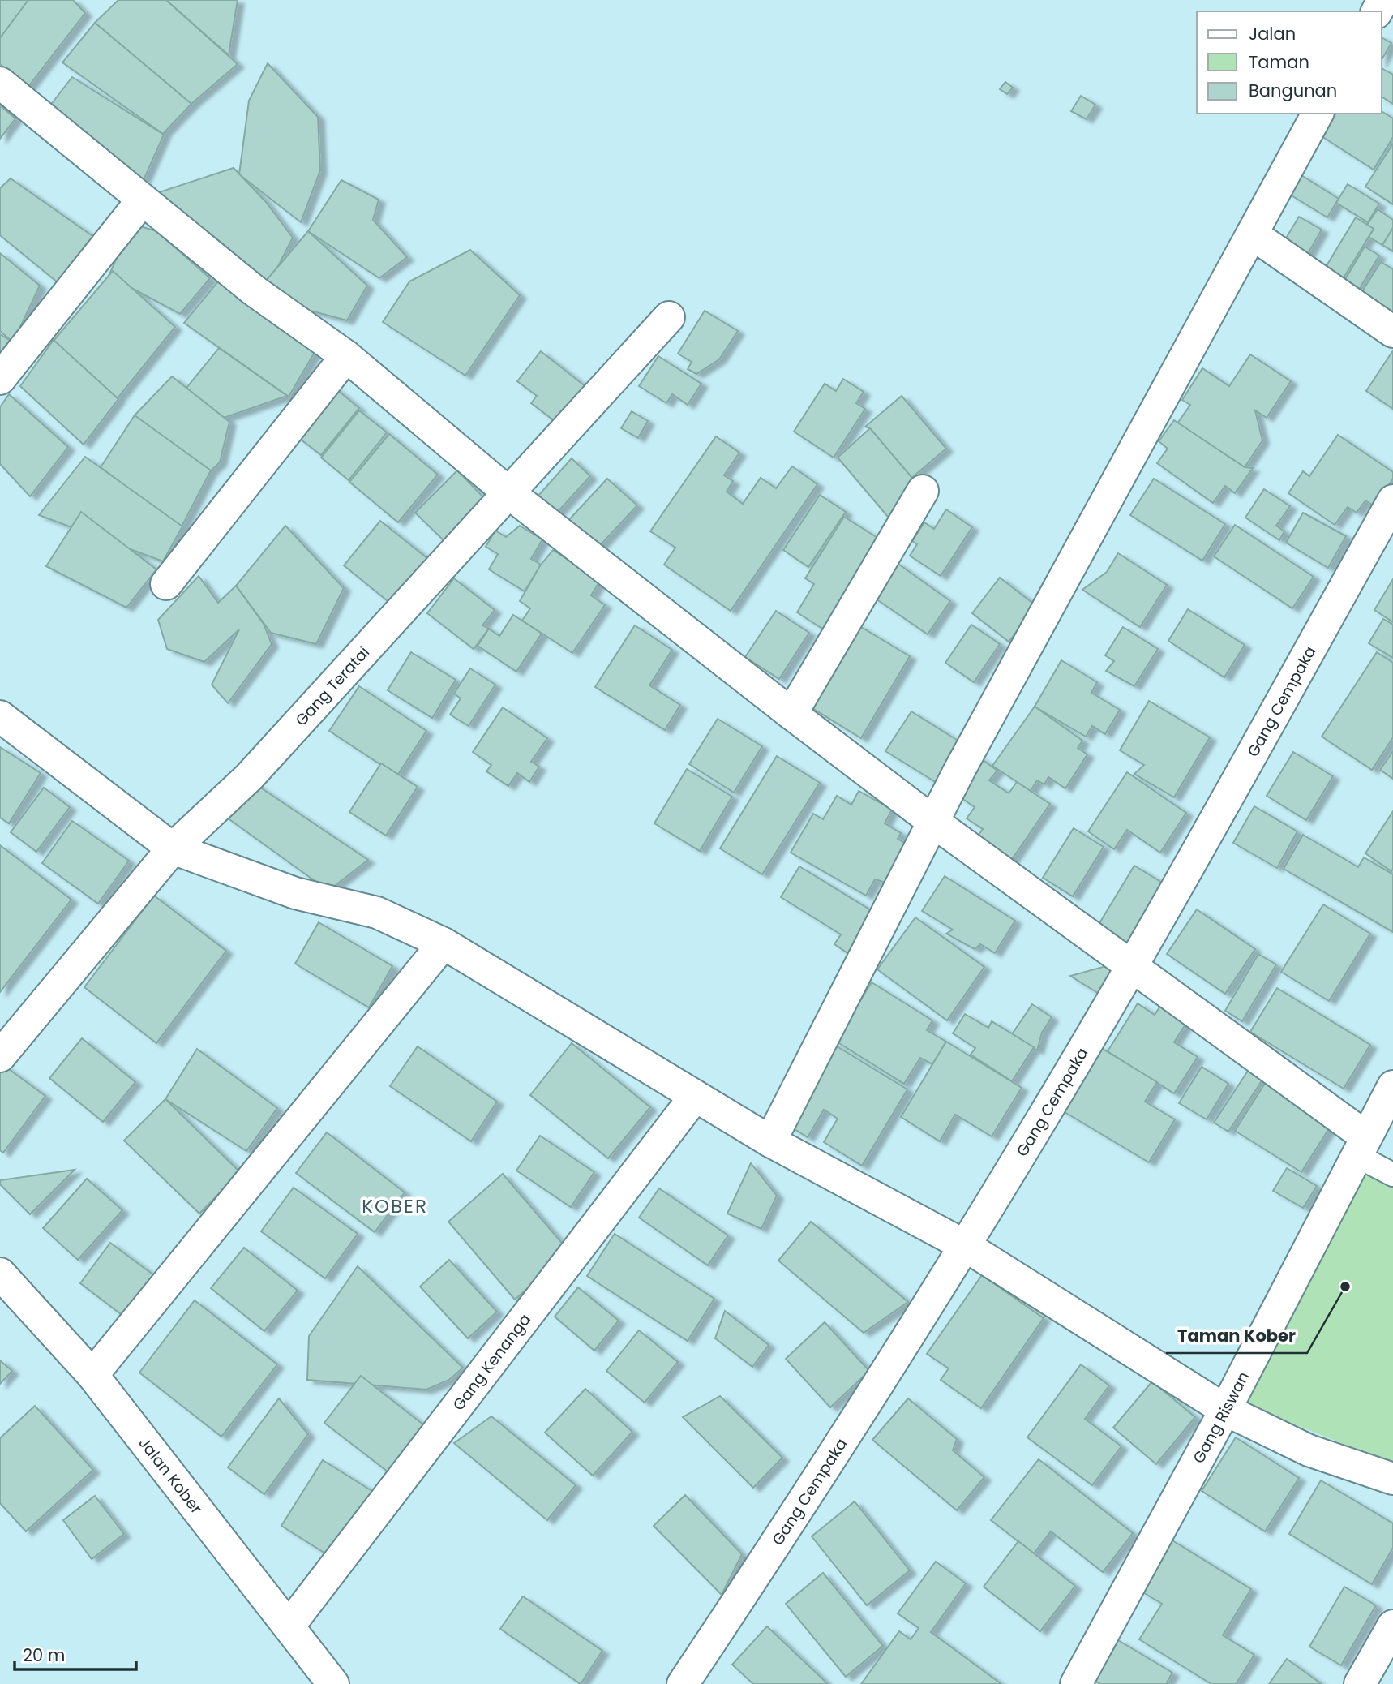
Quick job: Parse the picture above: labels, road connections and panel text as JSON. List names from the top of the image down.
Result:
{
  "streets": {
    "street": [
      "Gang Teratai",
      "Gang Cempaka",
      "Gang Kenanga",
      "Gang Riswan",
      "Jalan Kober"
    ]
  },
  "crossings": [
    ["Gang Kenanga", "Jalan Kober"]
  ],
  "districts": ["KOBER"],
  "places": ["Taman Kober"],
  "legend": ["Jalan", "Taman", "Bangunan"],
  "scale_bar": "20 m"
}
